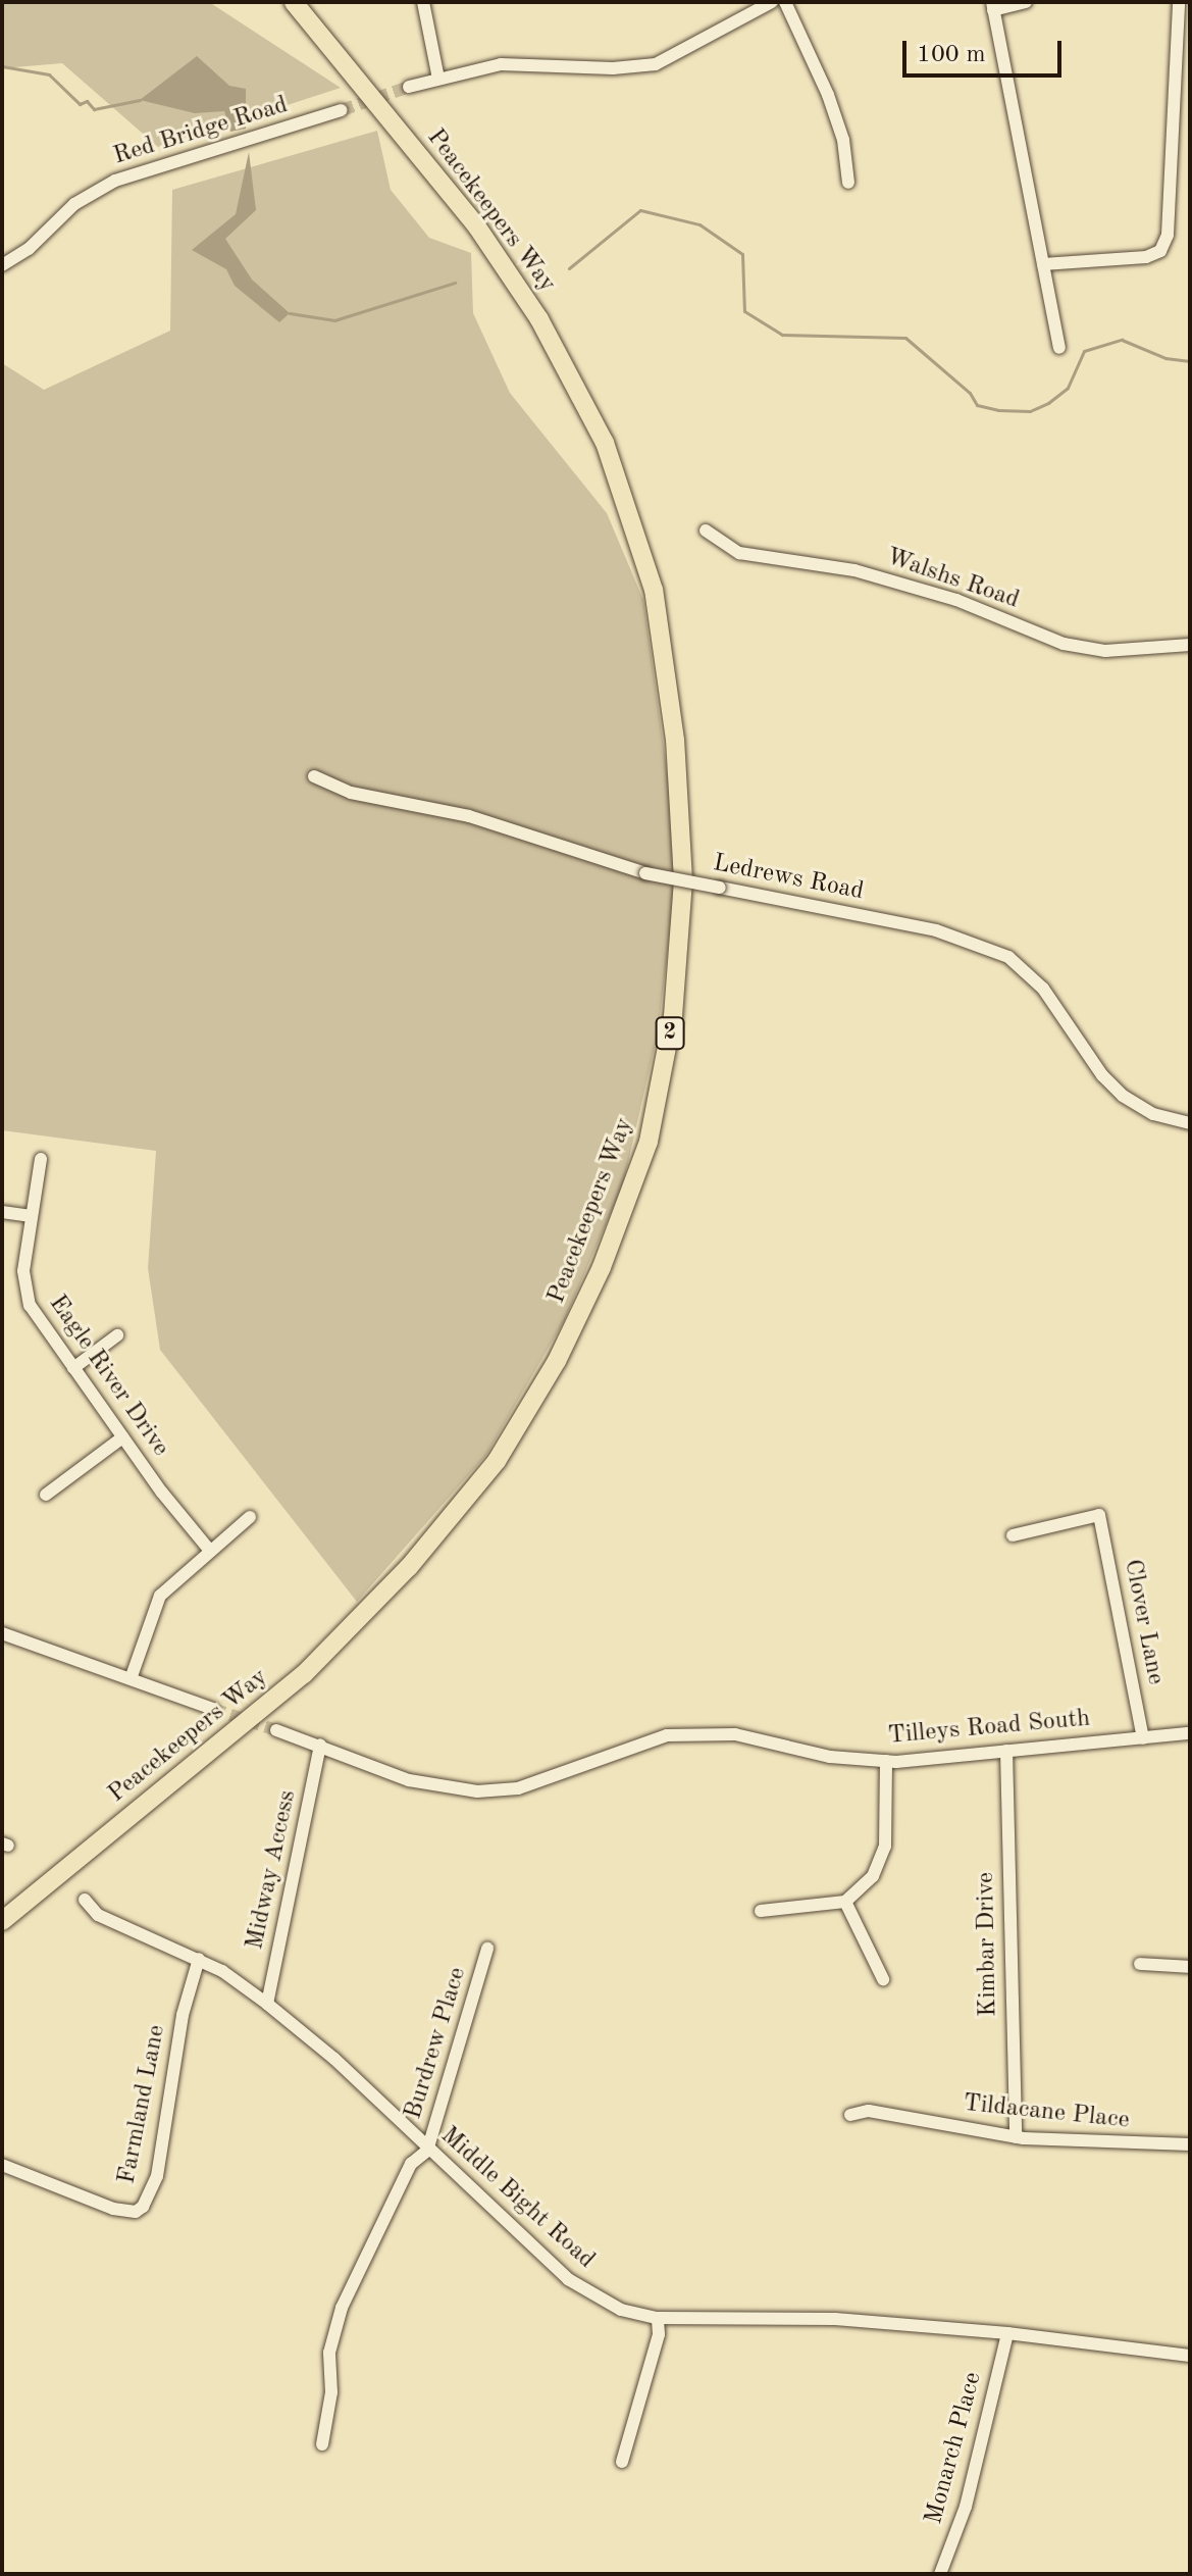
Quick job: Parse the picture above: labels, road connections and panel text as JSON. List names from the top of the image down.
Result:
{
  "streets": {
    "highway": ["Peacekeepers Way", "2"],
    "street": [
      "Red Bridge Road",
      "Walshs Road",
      "Ledrews Road",
      "Eagle River Drive",
      "Clover Lane",
      "Tilleys Road South",
      "Midway Access",
      "Kimbar Drive",
      "Burdrew Place",
      "Farmland Lane",
      "Tildacane Place",
      "Middle Bight Road",
      "Monarch Place"
    ]
  },
  "crossings": [
    ["Clover Lane", "Tilleys Road South"],
    ["Tilleys Road South", "Midway Access"],
    ["Tilleys Road South", "Kimbar Drive"],
    ["Midway Access", "Middle Bight Road"],
    ["Kimbar Drive", "Tildacane Place"],
    ["Burdrew Place", "Middle Bight Road"],
    ["Farmland Lane", "Middle Bight Road"],
    ["Middle Bight Road", "Monarch Place"]
  ],
  "scale_bar": "100 m"
}
